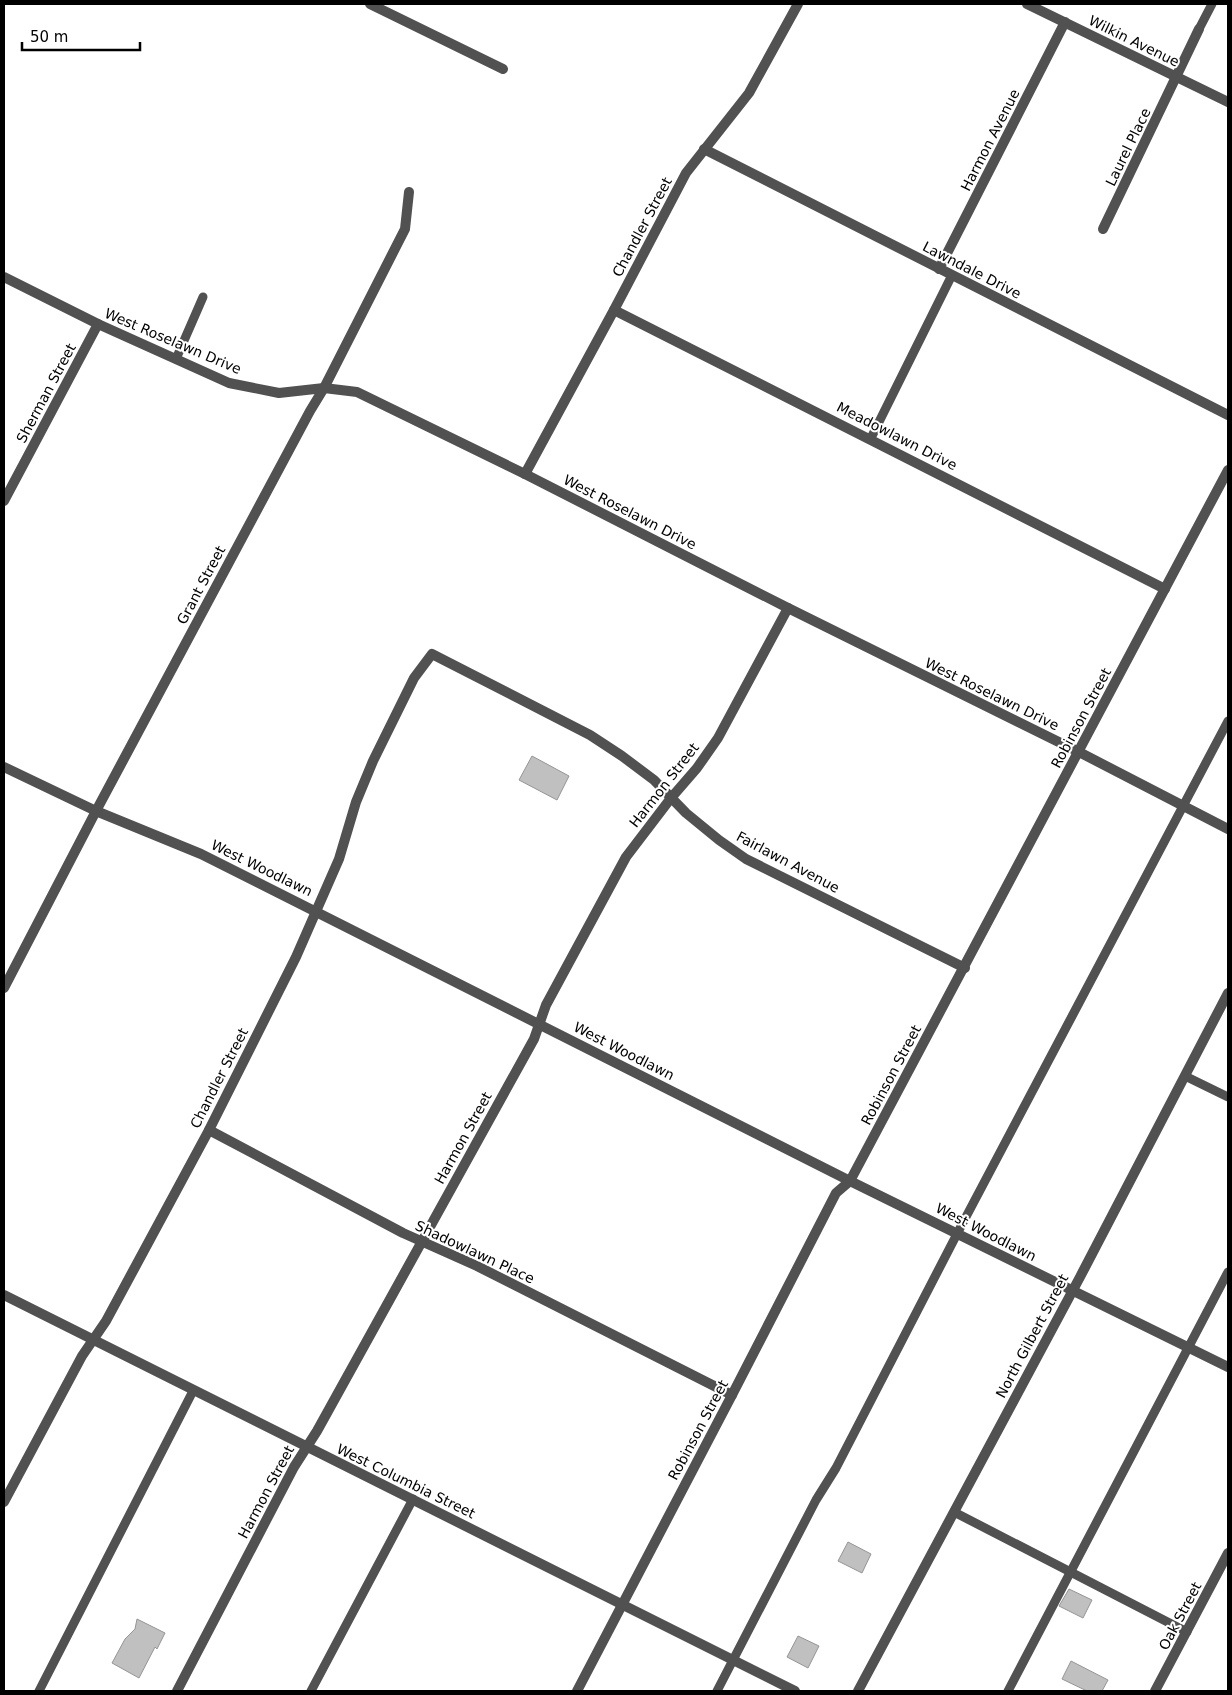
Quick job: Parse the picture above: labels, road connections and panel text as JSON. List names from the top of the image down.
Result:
{
  "streets": {
    "street": [
      "Wilkin Avenue",
      "Harmon Avenue",
      "Laurel Place",
      "Chandler Street",
      "Lawndale Drive",
      "West Roselawn Drive",
      "Sherman Street",
      "Meadowlawn Drive",
      "Grant Street",
      "Robinson Street",
      "Harmon Street",
      "Fairlawn Avenue",
      "West Woodlawn",
      "Shadowlawn Place",
      "North Gilbert Street",
      "West Columbia Street",
      "Oak Street"
    ]
  },
  "crossings": [
    ["Wilkin Avenue", "Harmon Avenue"],
    ["Wilkin Avenue", "Laurel Place"],
    ["Harmon Avenue", "Lawndale Drive"],
    ["Chandler Street", "Lawndale Drive"],
    ["Chandler Street", "West Roselawn Drive"],
    ["Chandler Street", "Meadowlawn Drive"],
    ["Chandler Street", "Fairlawn Avenue"],
    ["Chandler Street", "West Woodlawn"],
    ["Chandler Street", "Shadowlawn Place"],
    ["Chandler Street", "West Columbia Street"],
    ["West Roselawn Drive", "Sherman Street"],
    ["West Roselawn Drive", "Grant Street"],
    ["West Roselawn Drive", "Robinson Street"],
    ["West Roselawn Drive", "Harmon Street"],
    ["Meadowlawn Drive", "Robinson Street"],
    ["Grant Street", "West Woodlawn"],
    ["Robinson Street", "Fairlawn Avenue"],
    ["Robinson Street", "West Woodlawn"],
    ["Robinson Street", "Shadowlawn Place"],
    ["Robinson Street", "West Columbia Street"],
    ["Harmon Street", "Fairlawn Avenue"],
    ["Harmon Street", "West Woodlawn"],
    ["Harmon Street", "Shadowlawn Place"],
    ["Harmon Street", "West Columbia Street"],
    ["West Woodlawn", "North Gilbert Street"]
  ],
  "scale_bar": "50 m"
}
